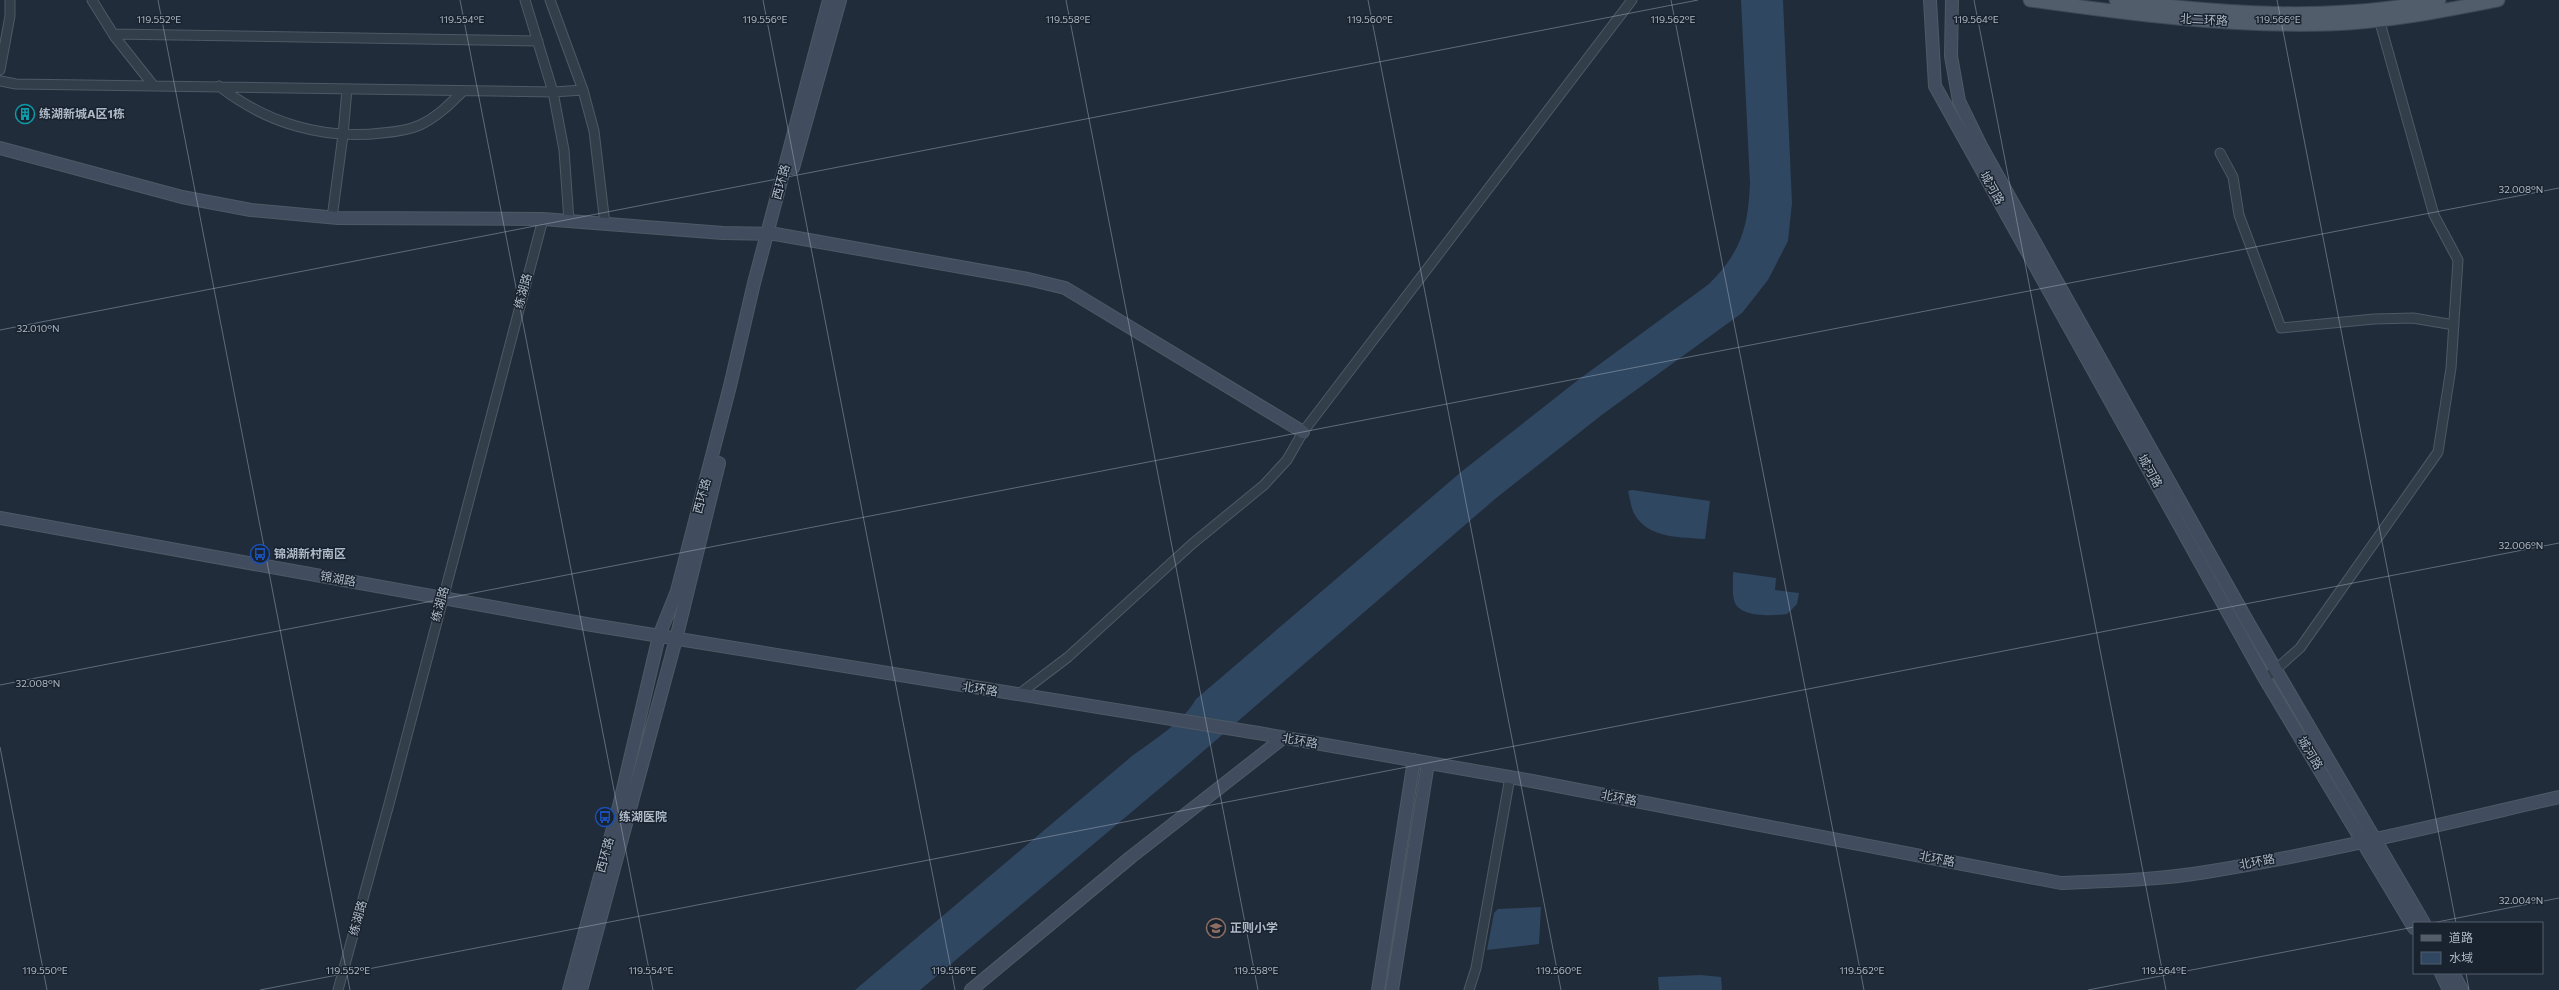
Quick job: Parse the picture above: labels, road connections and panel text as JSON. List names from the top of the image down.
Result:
{
  "streets": {
    "main road": [
      "北二环路",
      "西环路",
      "城河路",
      "锦湖路",
      "北环路"
    ],
    "street": ["练湖路"]
  },
  "crossings": [
    ["西环路", "锦湖路"],
    ["西环路", "北环路"],
    ["城河路", "北环路"],
    ["练湖路", "锦湖路"],
    ["锦湖路", "北环路"]
  ],
  "places": {
    "building": ["练湖新城A区1栋"],
    "bus stop": ["锦湖新村南区", "练湖医院"],
    "school or university": ["正则小学"]
  },
  "legend": ["道路", "水域"],
  "coordinates": [
    "119.552°E",
    "119.554°E",
    "119.556°E",
    "119.558°E",
    "119.560°E",
    "119.562°E",
    "119.564°E",
    "119.566°E",
    "32.008°N",
    "32.010°N",
    "32.006°N",
    "32.004°N",
    "119.550°E"
  ]
}
